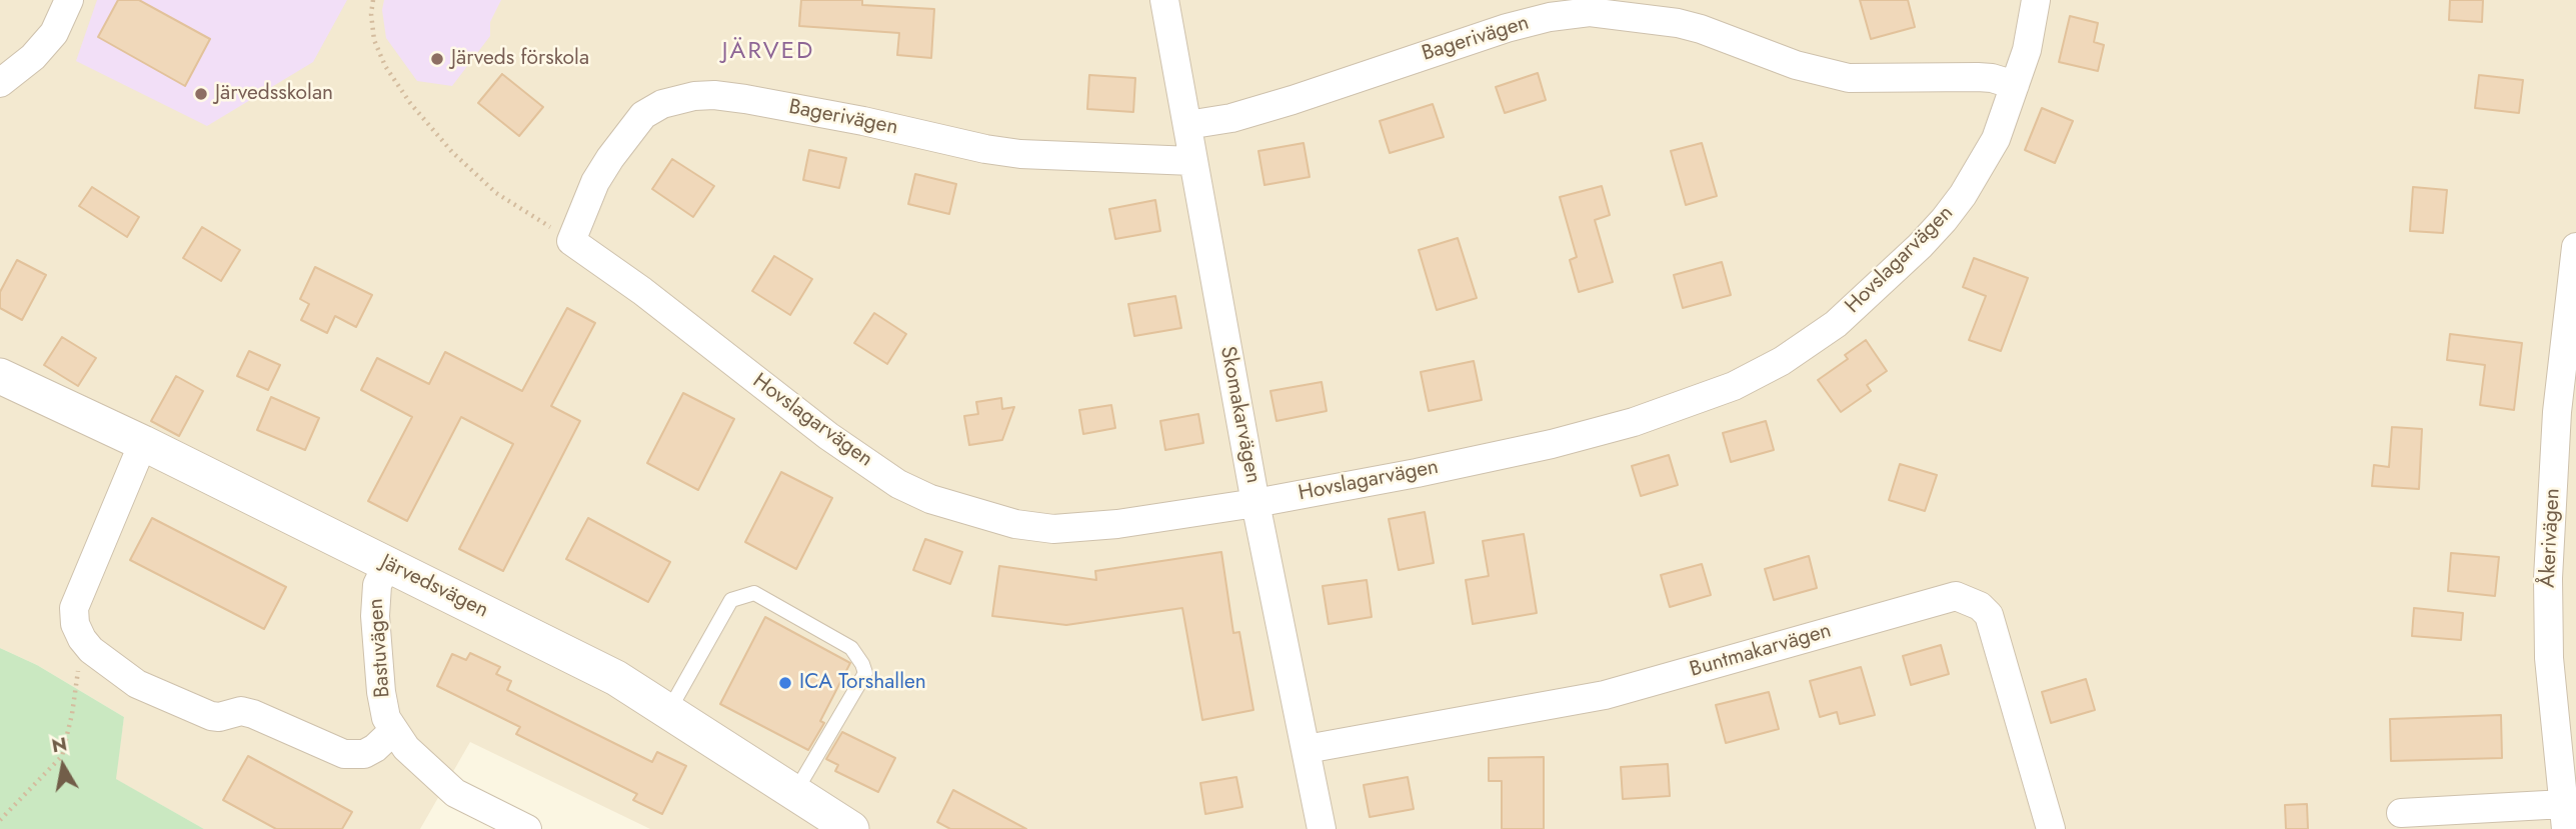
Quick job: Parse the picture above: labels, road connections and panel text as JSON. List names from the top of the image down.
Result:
{
  "streets": {
    "street": [
      "Bagerivägen",
      "Hovslagarvägen",
      "Skomakarvägen",
      "Åkerivägen",
      "Järvedsvägen",
      "Bastuvägen",
      "Buntmakarvägen"
    ]
  },
  "crossings": [
    ["Bagerivägen", "Hovslagarvägen"],
    ["Bagerivägen", "Skomakarvägen"],
    ["Hovslagarvägen", "Skomakarvägen"],
    ["Skomakarvägen", "Buntmakarvägen"],
    ["Järvedsvägen", "Bastuvägen"]
  ],
  "districts": ["JÄRVED"],
  "places": ["Järveds förskola", "Järvedsskolan", "ICA Torshallen"],
  "north": "top"
}
